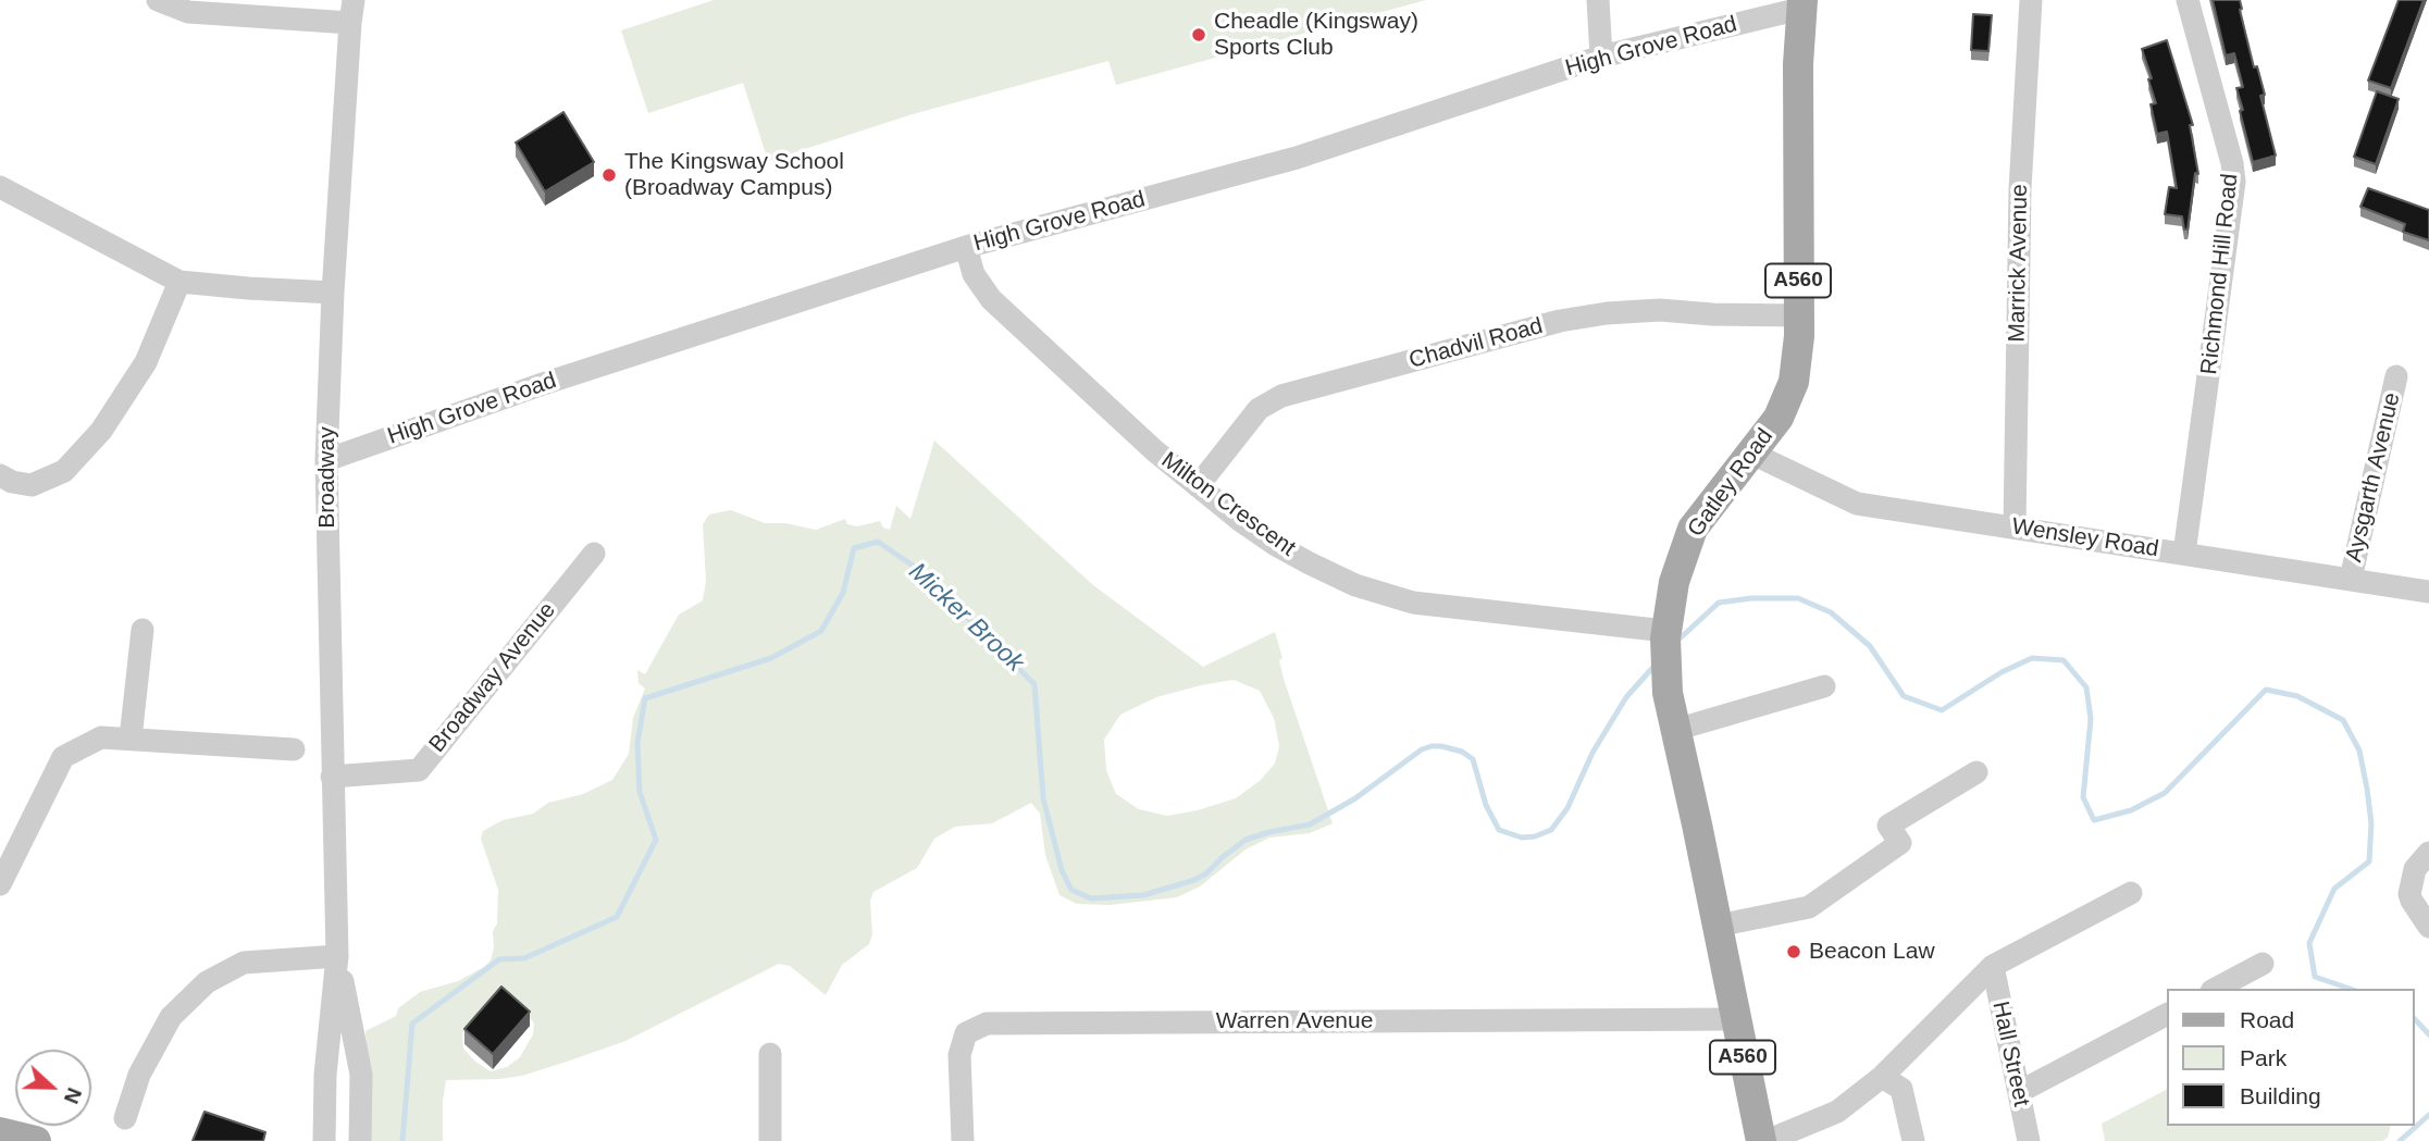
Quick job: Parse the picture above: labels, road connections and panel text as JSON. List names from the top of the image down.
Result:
{
  "streets": {
    "main road": ["A560", "Gatley Road"],
    "street": [
      "High Grove Road",
      "Marrick Avenue",
      "Richmond Hill Road",
      "Chadvil Road",
      "Broadway",
      "Aysgarth Avenue",
      "Milton Crescent",
      "Wensley Road",
      "Broadway Avenue",
      "Warren Avenue",
      "Hall Street"
    ]
  },
  "crossings": [
    ["High Grove Road", "Broadway"],
    ["High Grove Road", "Gatley Road"],
    ["High Grove Road", "Milton Crescent"],
    ["Marrick Avenue", "Wensley Road"],
    ["Richmond Hill Road", "Wensley Road"],
    ["Chadvil Road", "Gatley Road"],
    ["Chadvil Road", "Milton Crescent"],
    ["Broadway", "Broadway Avenue"],
    ["Aysgarth Avenue", "Wensley Road"],
    ["Gatley Road", "Milton Crescent"],
    ["Gatley Road", "Wensley Road"],
    ["Gatley Road", "Warren Avenue"]
  ],
  "water": ["Micker Brook"],
  "places": ["Cheadle (Kingsway) Sports Club", "The Kingsway School (Broadway Campus)", "Beacon Law"],
  "legend": ["Road", "Park", "Building"],
  "north": "right"
}
